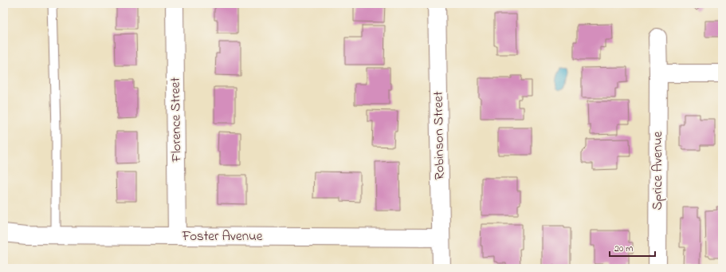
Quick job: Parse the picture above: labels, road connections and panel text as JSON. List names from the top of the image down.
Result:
{
  "streets": {
    "street": [
      "Florence Street",
      "Robinson Street",
      "Sprice Avenue",
      "Foster Avenue"
    ]
  },
  "crossings": [
    ["Florence Street", "Foster Avenue"],
    ["Robinson Street", "Foster Avenue"]
  ],
  "scale_bar": "20 m"
}
